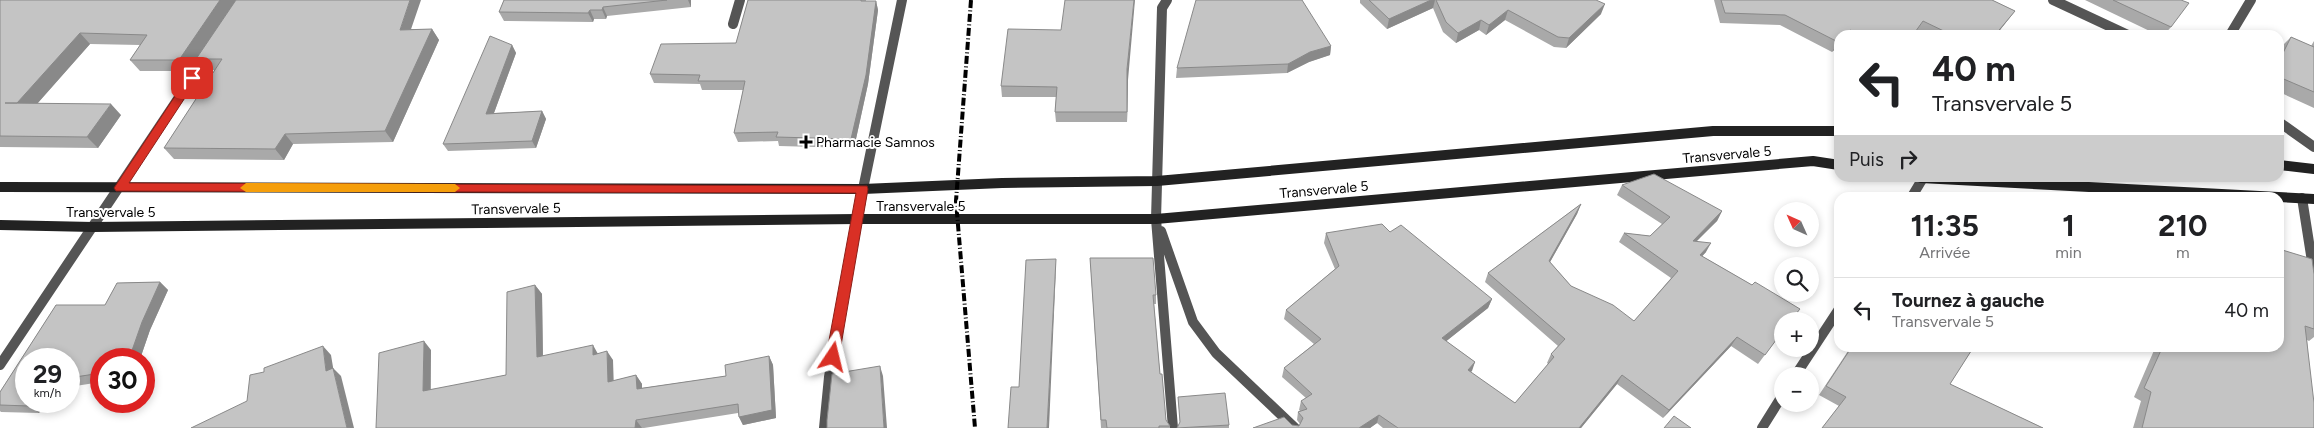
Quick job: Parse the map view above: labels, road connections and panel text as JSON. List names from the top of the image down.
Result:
{
  "streets": {
    "main road": ["Transvervale 5"]
  },
  "places": {
    "health": ["Pharmacie Samnos"]
  },
  "north": "top left",
  "page": {
    "turn": ["40 m", "Transvervale 5"],
    "then": "Puis",
    "eta": [
      "11:35",
      "Arrivée",
      "1",
      "min",
      "210",
      "m"
    ],
    "map_buttons": ["+", "−"],
    "list": [
      {
        "name": "Tournez à gauche",
        "note": "Transvervale 5",
        "value": "40 m"
      }
    ],
    "speed": "29 km/h",
    "limit": "30"
  }
}
